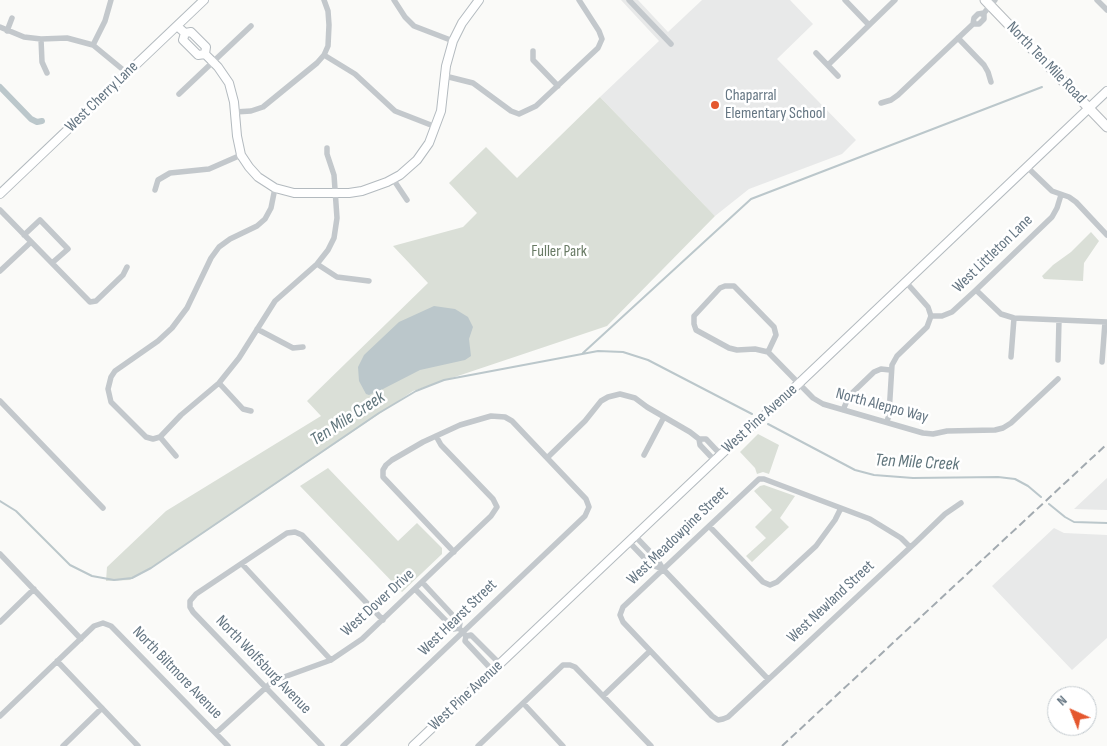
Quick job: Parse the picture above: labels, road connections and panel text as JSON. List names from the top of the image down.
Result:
{
  "streets": {
    "main road": ["North Ten Mile Road"],
    "street": [
      "West Cherry Lane",
      "West Littleton Lane",
      "North Aleppo Way",
      "West Pine Avenue",
      "West Meadowpine Street",
      "West Newland Street",
      "West Dover Drive",
      "West Hearst Street",
      "North Wolfsburg Avenue",
      "North Biltmore Avenue"
    ]
  },
  "crossings": [
    ["North Ten Mile Road", "West Pine Avenue"],
    ["North Aleppo Way", "West Pine Avenue"],
    ["West Meadowpine Street", "West Newland Street"],
    ["West Dover Drive", "North Wolfsburg Avenue"],
    ["West Dover Drive", "North Biltmore Avenue"]
  ],
  "water": ["Ten Mile Creek"],
  "parks": ["Fuller Park"],
  "places": ["Chaparral Elementary School"],
  "north": "top left"
}
